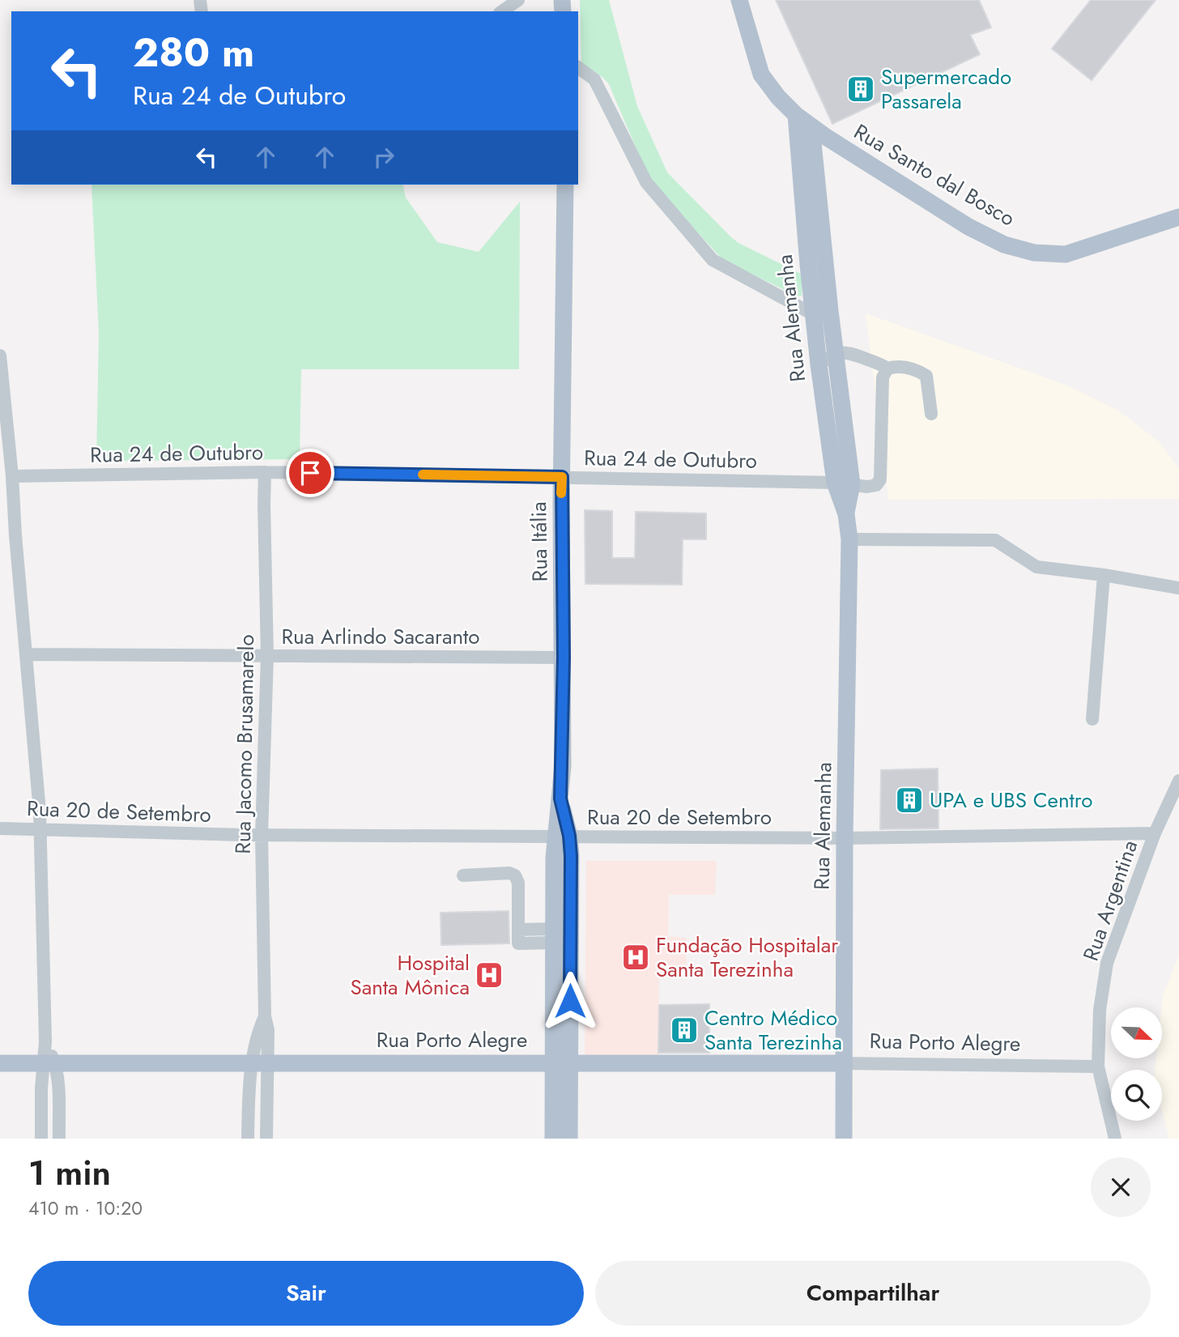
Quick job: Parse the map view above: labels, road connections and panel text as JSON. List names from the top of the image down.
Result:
{
  "streets": {
    "main road": [
      "Rua Santo dal Bosco",
      "Rua Alemanha",
      "Rua Itália",
      "Rua Porto Alegre"
    ],
    "street": [
      "Rua 24 de Outubro",
      "Rua Arlindo Sacaranto",
      "Rua Jacomo Brusamarelo",
      "Rua 20 de Setembro",
      "Rua Argentina"
    ]
  },
  "crossings": [
    ["Rua Santo dal Bosco", "Rua Alemanha"],
    ["Rua Alemanha", "Rua 24 de Outubro"],
    ["Rua Alemanha", "Rua 20 de Setembro"],
    ["Rua Alemanha", "Rua Porto Alegre"],
    ["Rua 24 de Outubro", "Rua Itália"],
    ["Rua 24 de Outubro", "Rua Jacomo Brusamarelo"],
    ["Rua Itália", "Rua Arlindo Sacaranto"],
    ["Rua Itália", "Rua 20 de Setembro"],
    ["Rua Itália", "Rua Porto Alegre"],
    ["Rua Arlindo Sacaranto", "Rua Jacomo Brusamarelo"],
    ["Rua Jacomo Brusamarelo", "Rua 20 de Setembro"],
    ["Rua Jacomo Brusamarelo", "Rua Porto Alegre"],
    ["Rua 20 de Setembro", "Rua Argentina"],
    ["Rua Argentina", "Rua Porto Alegre"]
  ],
  "places": {
    "building": ["Supermercado Passarela", "UPA e UBS Centro", "Centro Médico Santa Terezinha"],
    "hospital": ["Fundação Hospitalar Santa Terezinha", "Hospital Santa Mônica"]
  },
  "north": "bottom right",
  "page": {
    "turn": ["280 m", "Rua 24 de Outubro"],
    "heading": ["1 min", "410 m · 10:20"],
    "buttons": ["Sair", "Compartilhar"]
  }
}
